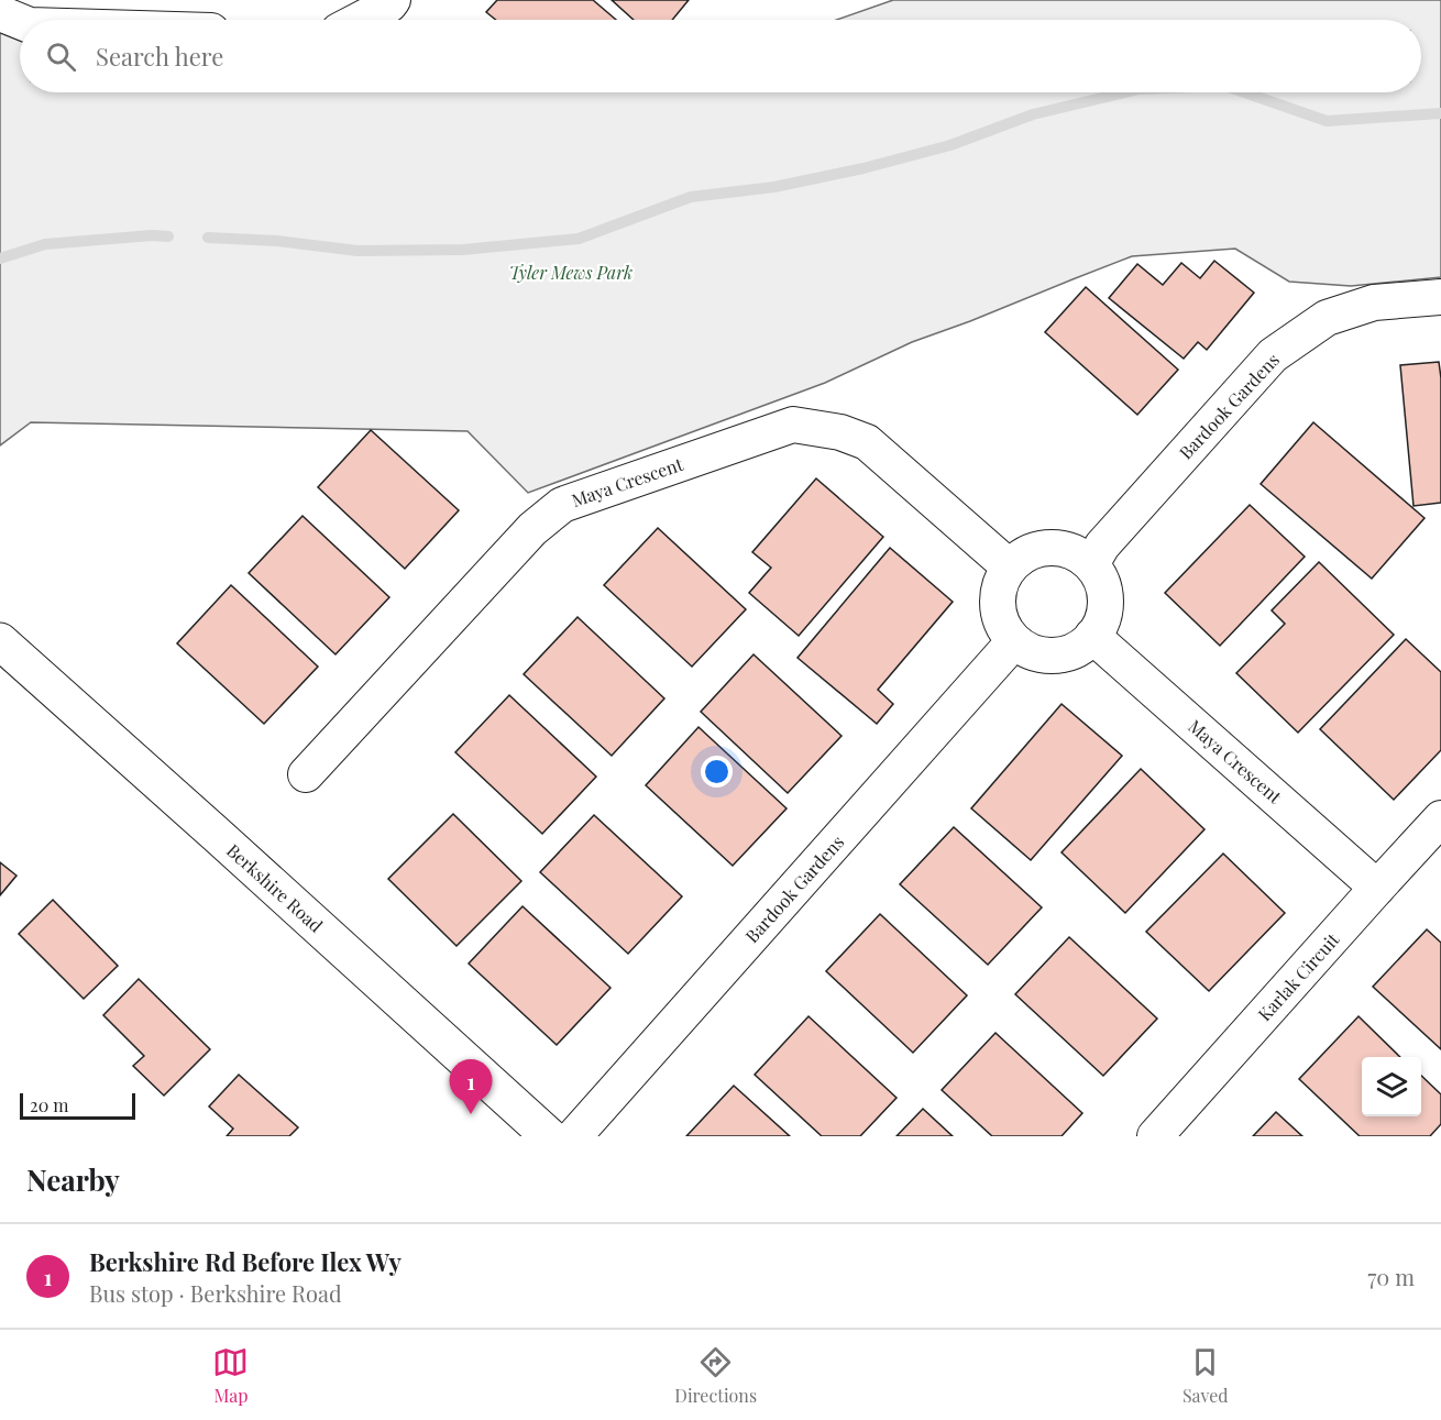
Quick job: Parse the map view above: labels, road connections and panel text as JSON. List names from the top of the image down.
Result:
{
  "streets": {
    "main road": ["Berkshire Road"],
    "street": ["Bardook Gardens", "Maya Crescent", "Karlak Circuit"]
  },
  "crossings": [
    ["Bardook Gardens", "Maya Crescent"],
    ["Maya Crescent", "Karlak Circuit"]
  ],
  "parks": ["Tyler Mews Park"],
  "scale_bar": "20 m",
  "page": {
    "search": "Search here",
    "pins": "1",
    "scale": "20 m",
    "heading": "Nearby",
    "list": [
      {
        "mark": "1",
        "name": "Berkshire Rd Before Ilex Wy",
        "note": "Bus stop · Berkshire Road",
        "value": "70 m"
      }
    ],
    "nav": ["Map", "Directions", "Saved"]
  }
}
